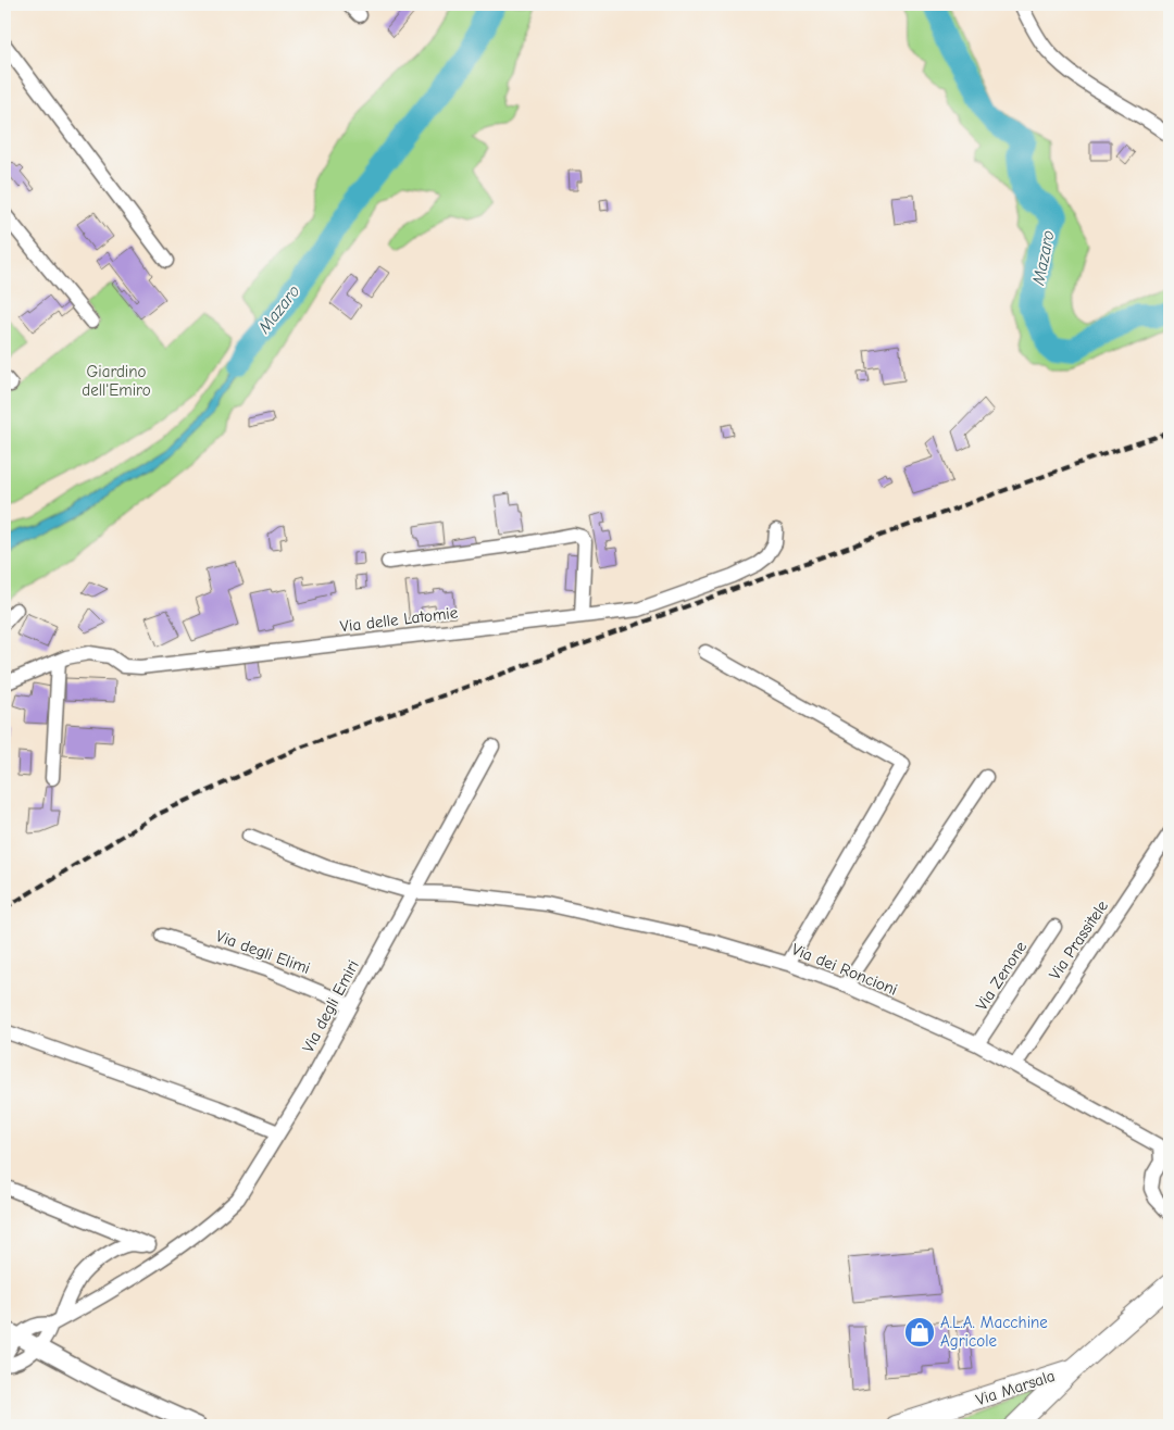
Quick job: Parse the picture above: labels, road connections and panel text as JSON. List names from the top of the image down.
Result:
{
  "streets": {
    "main road": ["Via Marsala"],
    "street": [
      "Via delle Latomie",
      "Via Prassitele",
      "Via degli Elimi",
      "Via dei Roncioni",
      "Via Zenone",
      "Via degli Emiri"
    ]
  },
  "crossings": [
    ["Via Prassitele", "Via dei Roncioni"],
    ["Via degli Elimi", "Via degli Emiri"],
    ["Via dei Roncioni", "Via Zenone"],
    ["Via dei Roncioni", "Via degli Emiri"]
  ],
  "water": ["Mazaro"],
  "parks": ["Giardino dell'Emiro"],
  "places": {
    "shop": ["A.L.A. Macchine Agricole"]
  }
}
